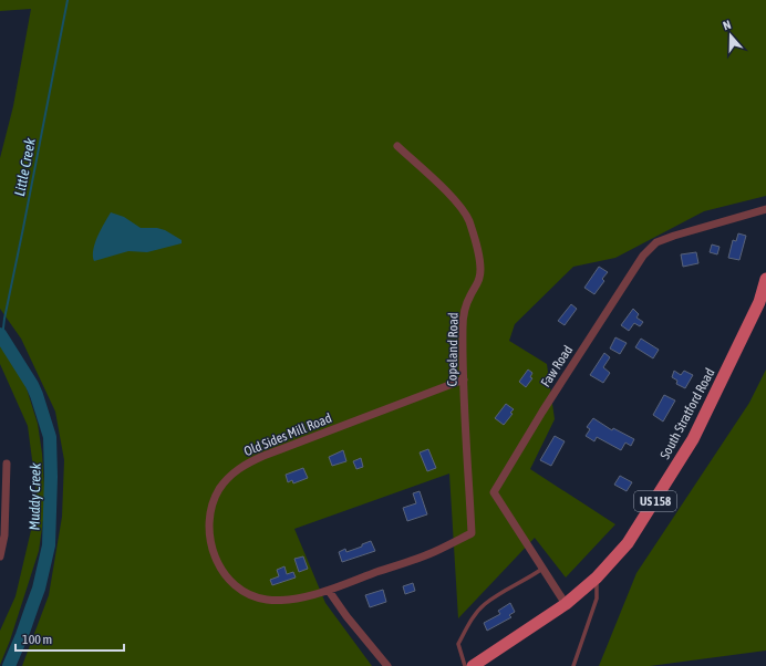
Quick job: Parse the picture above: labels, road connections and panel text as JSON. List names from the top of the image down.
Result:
{
  "streets": {
    "main road": ["South Stratford Road", "US 158"],
    "street": ["Copeland Road", "Faw Road", "Old Sides Mill Road"]
  },
  "crossings": [
    ["Copeland Road", "Old Sides Mill Road"],
    ["Faw Road", "South Stratford Road"]
  ],
  "water": ["Little Creek", "Muddy Creek"],
  "scale_bar": "100 m",
  "north": "top"
}
